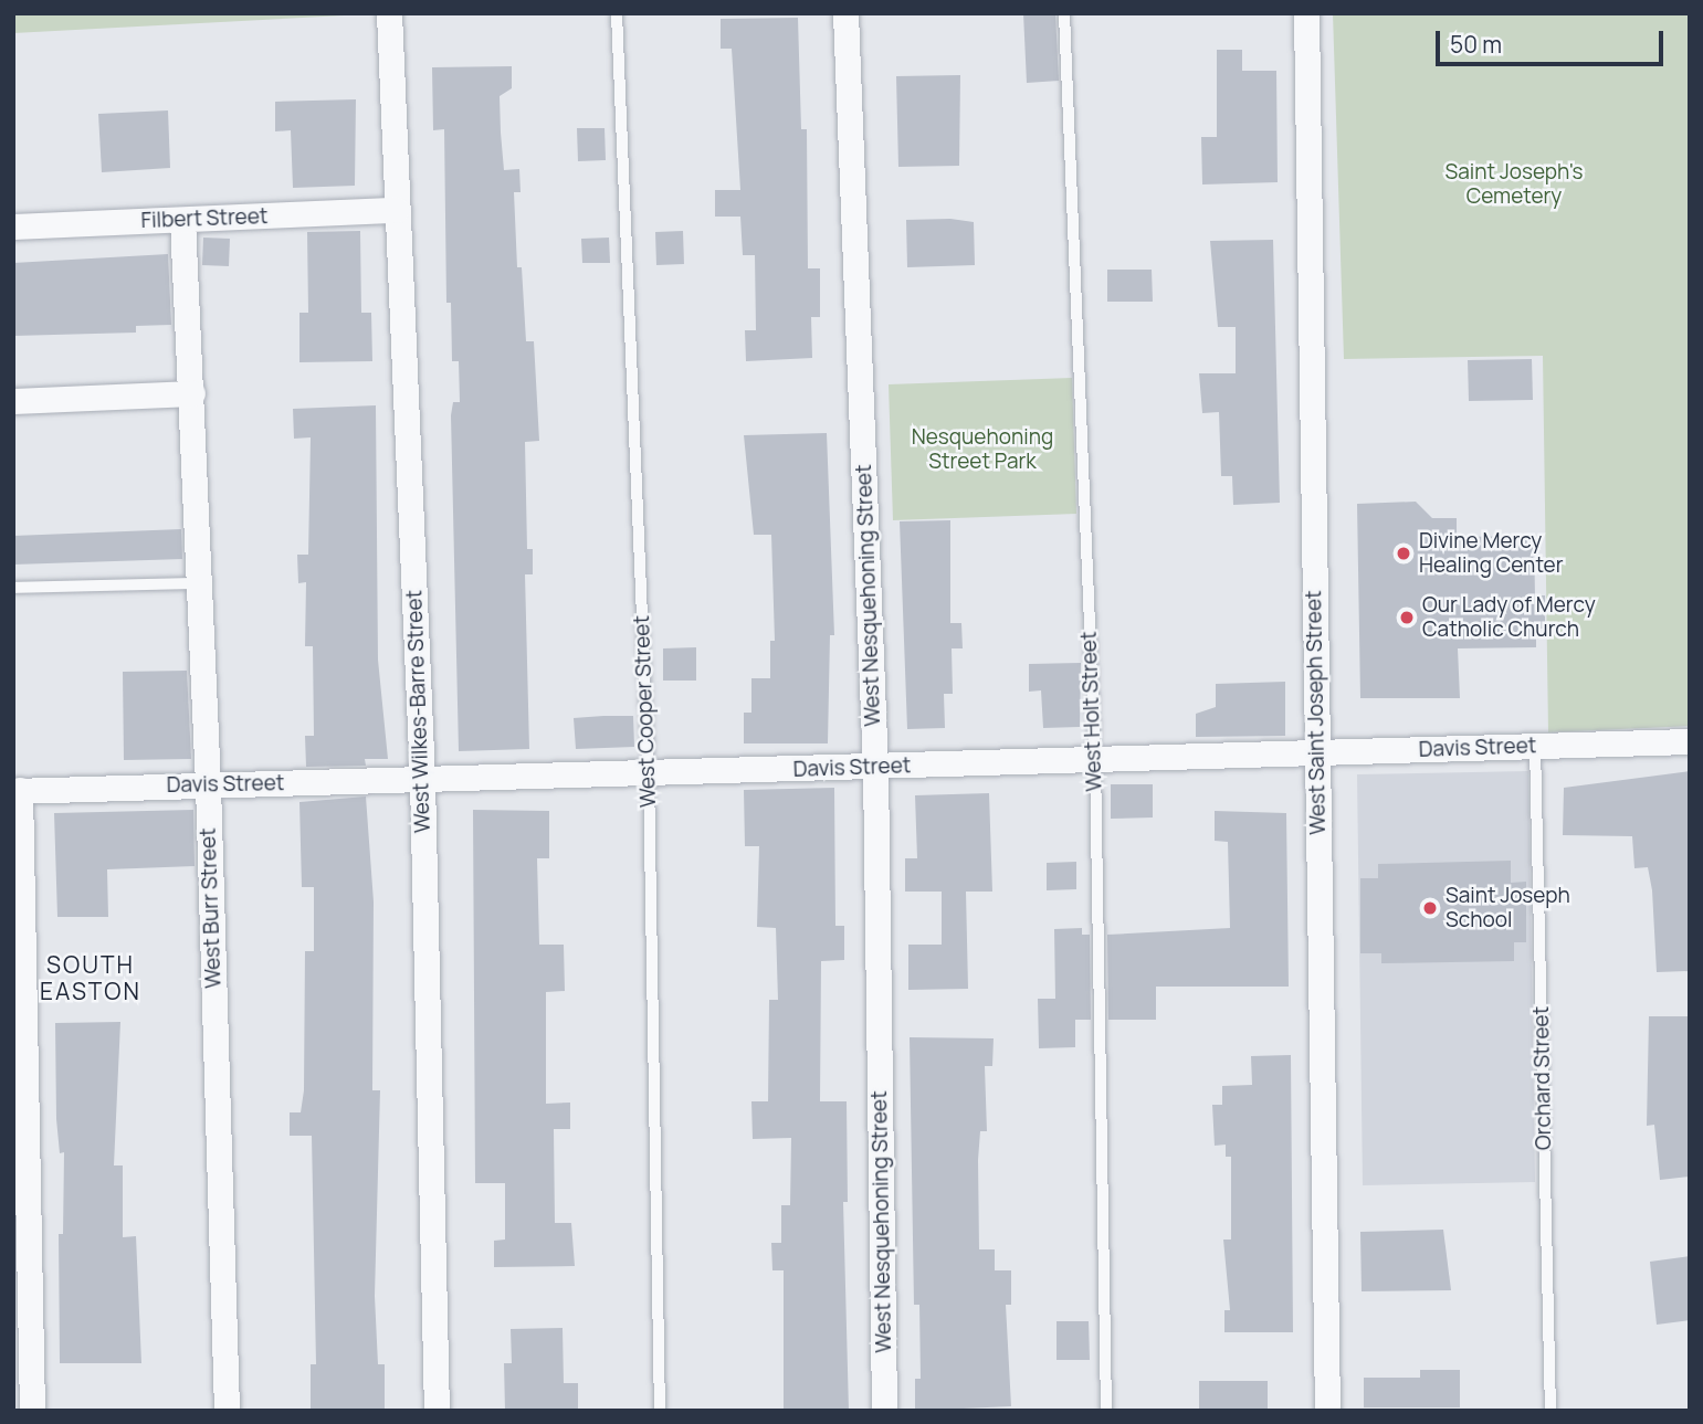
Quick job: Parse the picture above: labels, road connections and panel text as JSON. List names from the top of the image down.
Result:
{
  "streets": {
    "street": [
      "Filbert Street",
      "West Nesquehoning Street",
      "West Wilkes-Barre Street",
      "West Saint Joseph Street",
      "Davis Street",
      "West Burr Street"
    ],
    "lane": ["West Cooper Street", "West Holt Street", "Orchard Street"]
  },
  "crossings": [
    ["Filbert Street", "West Wilkes-Barre Street"],
    ["Filbert Street", "West Burr Street"],
    ["West Nesquehoning Street", "Davis Street"],
    ["West Wilkes-Barre Street", "Davis Street"],
    ["West Cooper Street", "Davis Street"],
    ["West Holt Street", "Davis Street"],
    ["West Saint Joseph Street", "Davis Street"],
    ["Davis Street", "West Burr Street"],
    ["Davis Street", "Orchard Street"]
  ],
  "districts": ["SOUTH EASTON"],
  "parks": ["Saint Joseph's Cemetery", "Nesquehoning Street Park"],
  "places": ["Divine Mercy Healing Center", "Our Lady of Mercy Catholic Church", "Saint Joseph School"],
  "scale_bar": "50 m"
}
